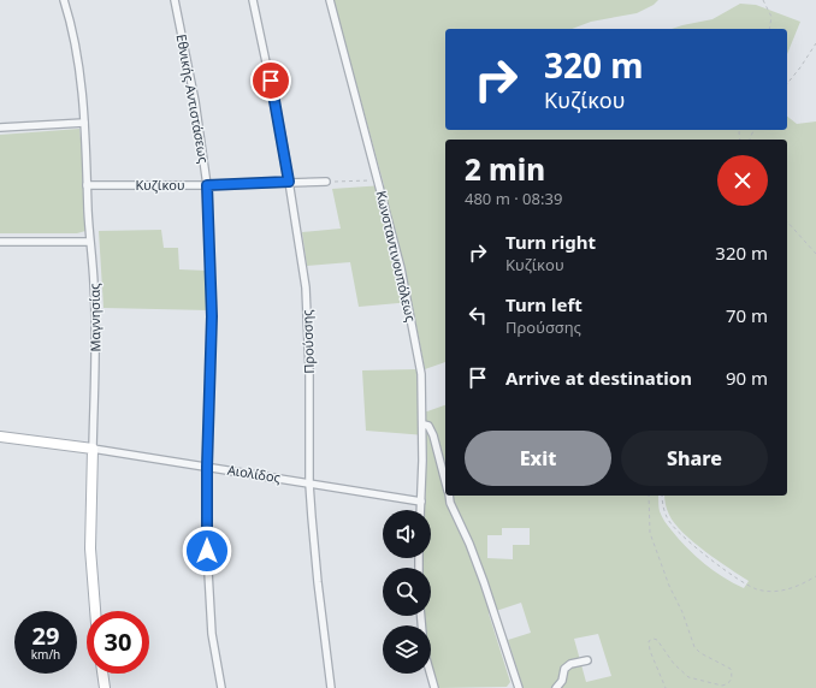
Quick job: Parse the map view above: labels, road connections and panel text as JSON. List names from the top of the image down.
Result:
{
  "streets": {
    "street": [
      "Εθνικής Αντιστάσεως",
      "Κυζίκου",
      "Κωνσταντινουπόλεως",
      "Μαγνησίας",
      "Προύσσης",
      "Αιολίδος"
    ]
  },
  "crossings": [
    ["Εθνικής Αντιστάσεως", "Κυζίκου"],
    ["Εθνικής Αντιστάσεως", "Αιολίδος"],
    ["Κυζίκου", "Μαγνησίας"],
    ["Κυζίκου", "Προύσσης"],
    ["Κωνσταντινουπόλεως", "Αιολίδος"],
    ["Μαγνησίας", "Αιολίδος"],
    ["Προύσσης", "Αιολίδος"]
  ],
  "page": {
    "turn": ["320 m", "Κυζίκου"],
    "heading": ["2 min", "480 m · 08:39"],
    "list": [
      {
        "name": "Turn right",
        "note": "Κυζίκου",
        "value": "320 m"
      },
      {
        "name": "Turn left",
        "note": "Προύσσης",
        "value": "70 m"
      },
      {
        "name": "Arrive at destination",
        "value": "90 m"
      }
    ],
    "buttons": ["Exit", "Share"],
    "speed": "29 km/h",
    "limit": "30"
  }
}
